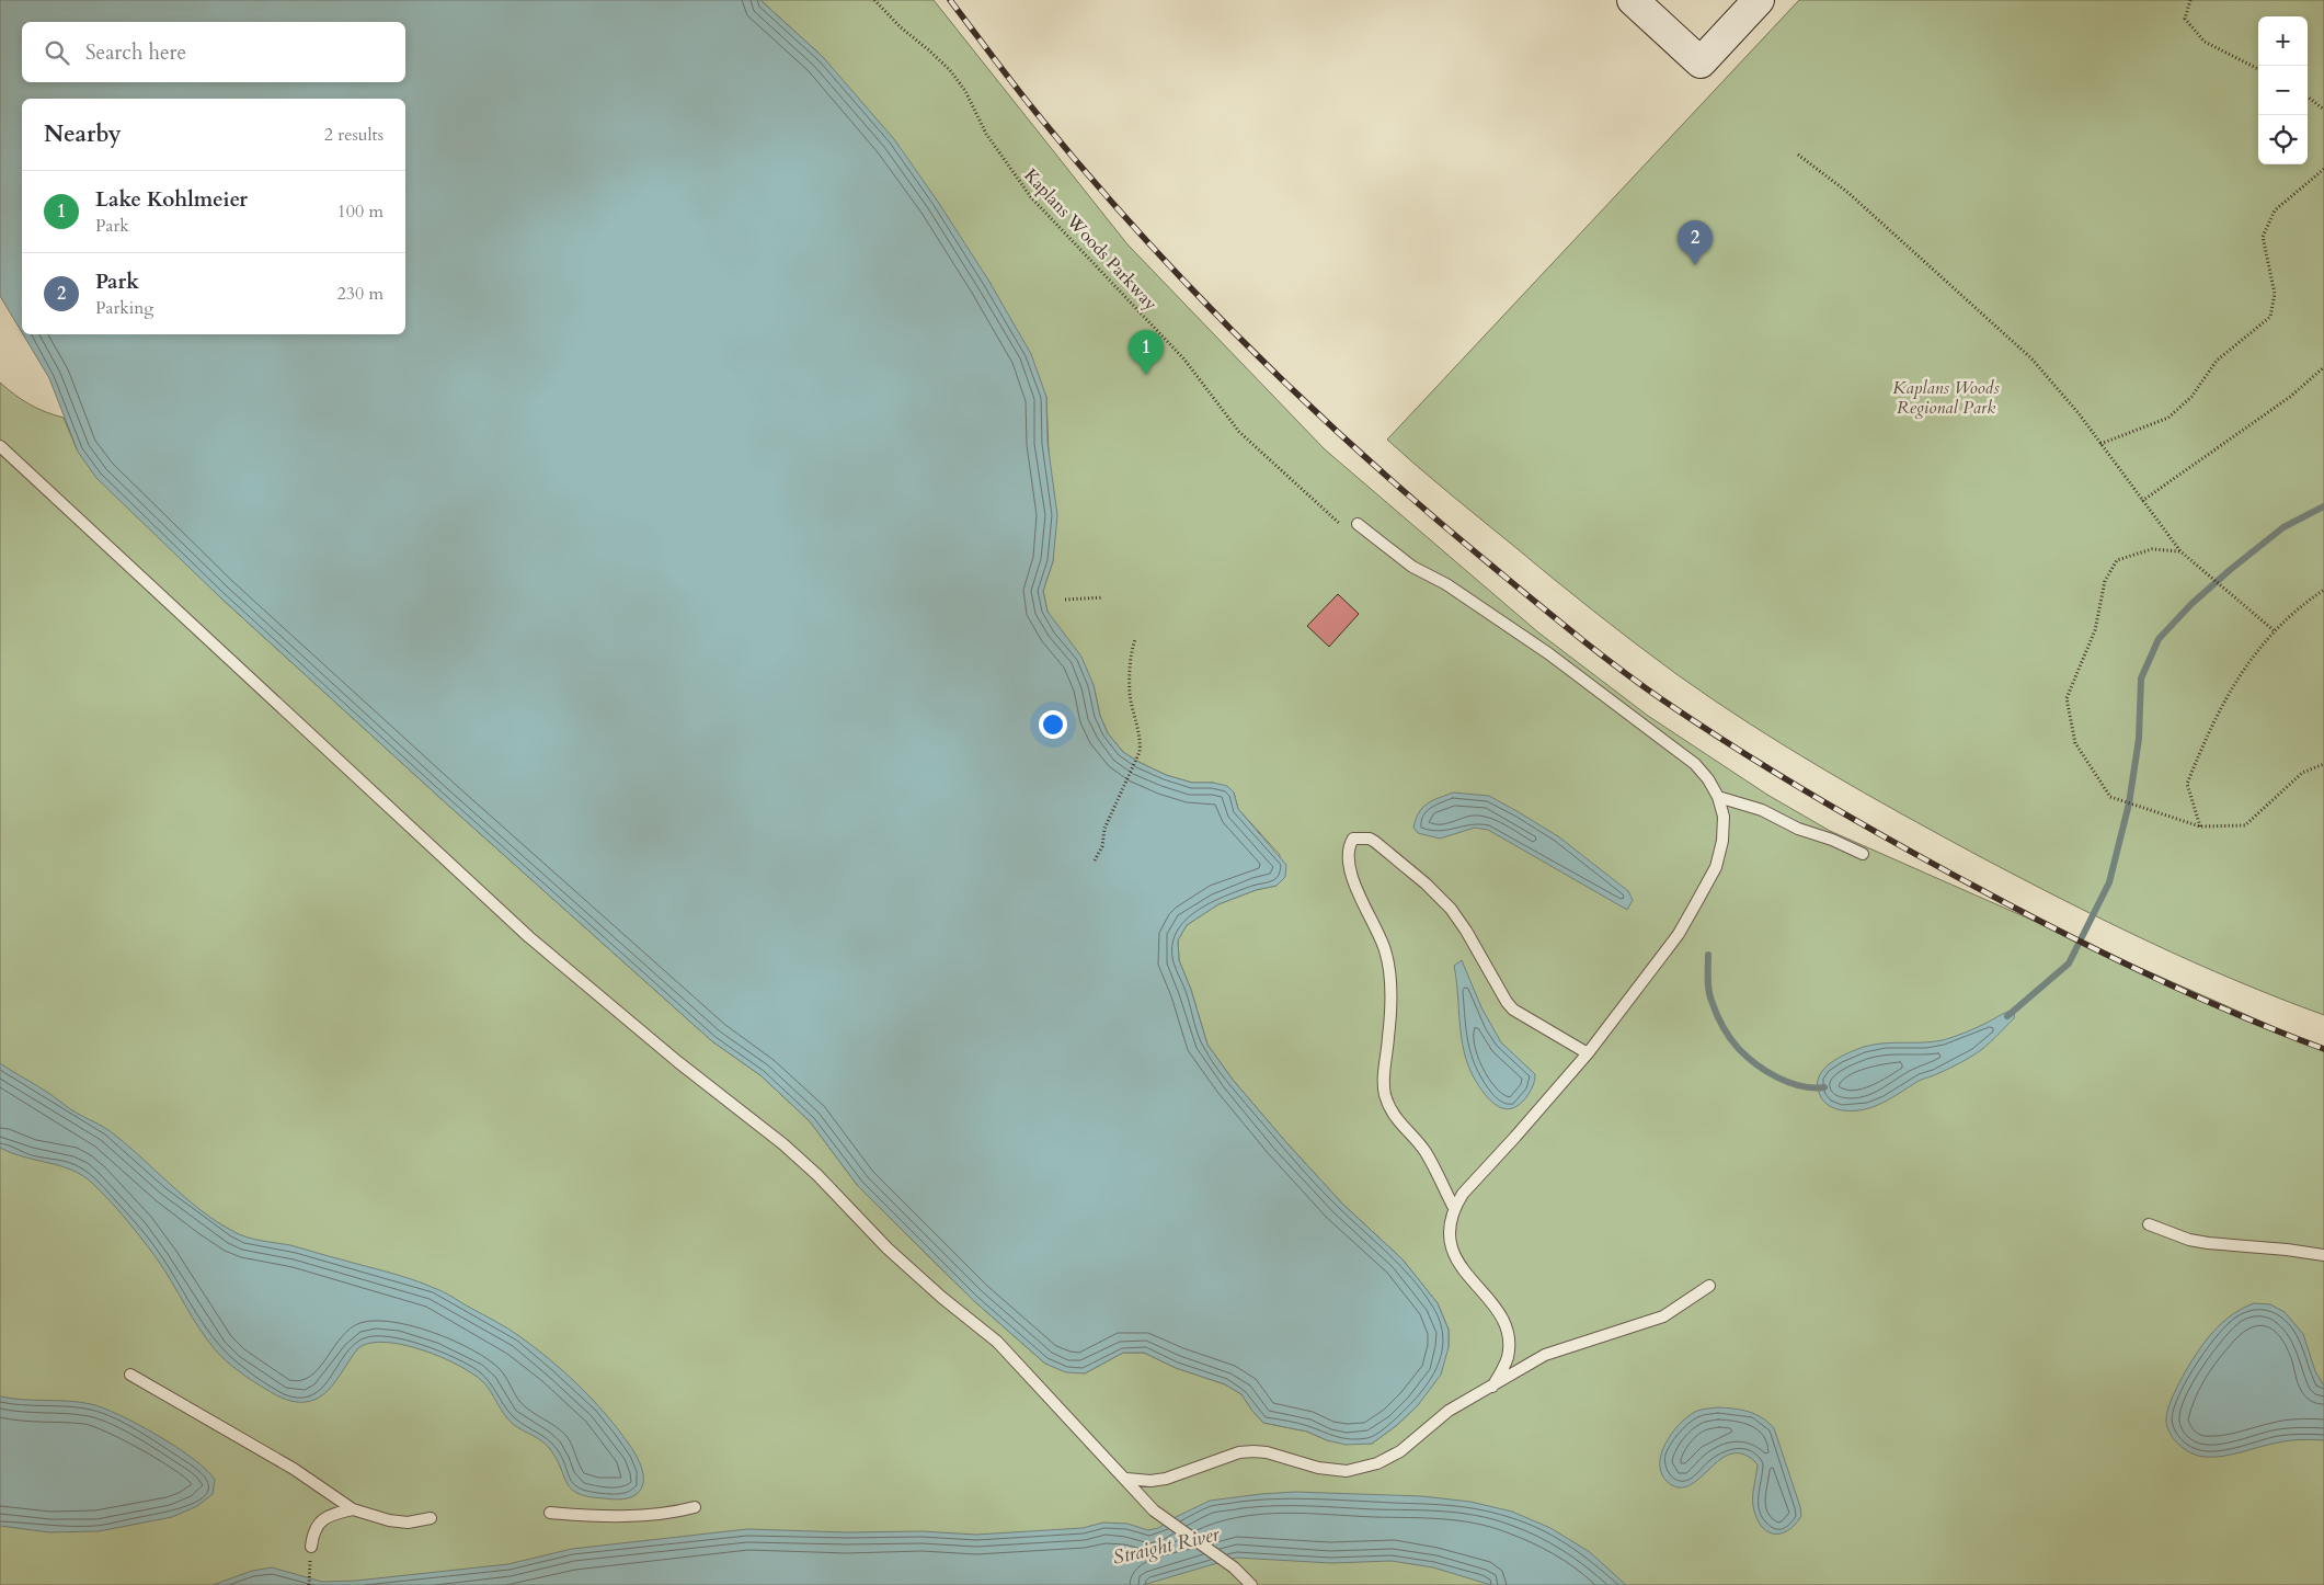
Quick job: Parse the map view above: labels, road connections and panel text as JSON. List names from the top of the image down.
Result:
{
  "streets": {
    "path": ["Kaplans Woods Parkway"]
  },
  "water": ["Straight River"],
  "parks": ["Kaplans Woods Regional Park"],
  "page": {
    "map_buttons": ["+", "−"],
    "search": "Search here",
    "heading": ["Nearby", "2 results"],
    "list": [
      {
        "mark": "1",
        "name": "Lake Kohlmeier",
        "note": "Park",
        "value": "100 m"
      },
      {
        "mark": "2",
        "name": "Park",
        "note": "Parking",
        "value": "230 m"
      }
    ],
    "pins": ["2", "1"]
  }
}
